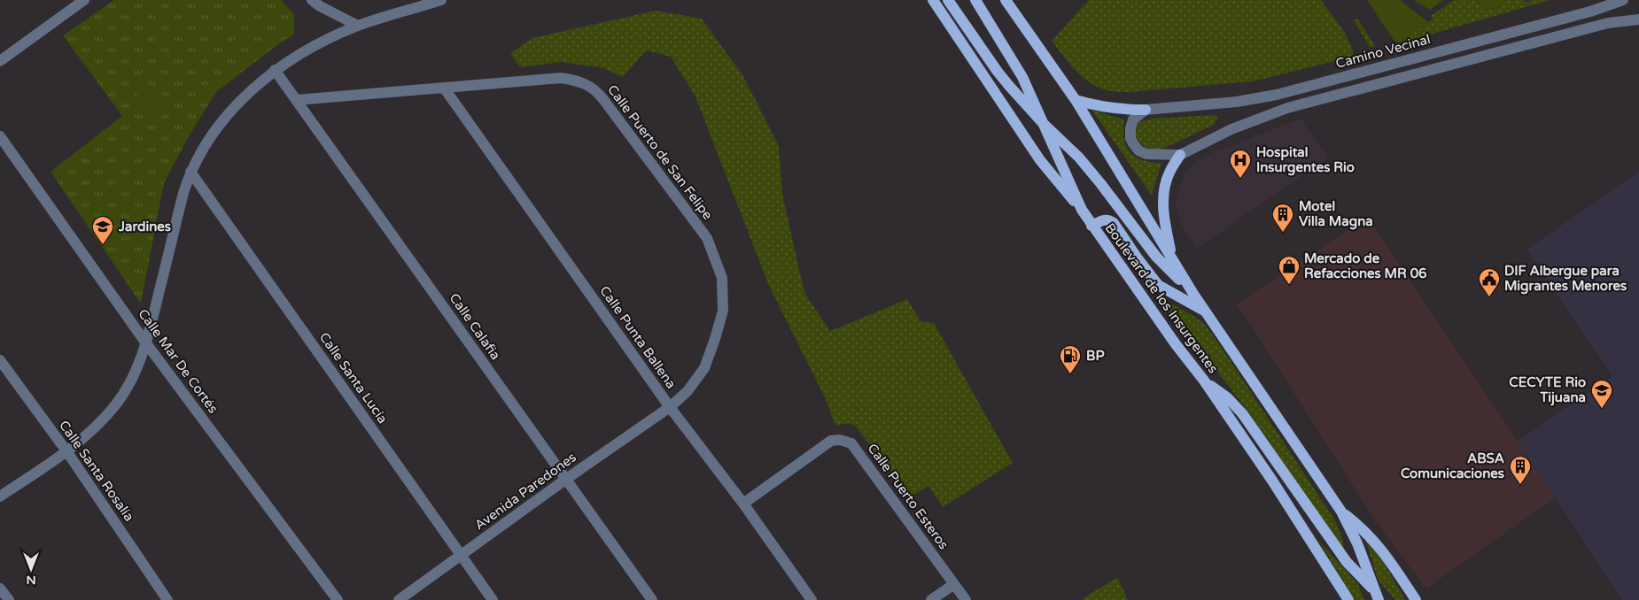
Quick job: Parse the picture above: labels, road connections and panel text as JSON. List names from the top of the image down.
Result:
{
  "streets": {
    "main road": ["Boulevard de los Insurgentes"],
    "street": [
      "Camino Vecinal",
      "Calle Puerto de San Felipe",
      "Calle Calafia",
      "Calle Punta Ballena",
      "Calle Mar De Cortés",
      "Calle Santa Lucía",
      "Calle Santa Rosalía",
      "Avenida Paredones",
      "Calle Puerto Esteros"
    ]
  },
  "crossings": [
    ["Calle Puerto de San Felipe", "Calle Calafia"],
    ["Calle Puerto de San Felipe", "Calle Punta Ballena"],
    ["Calle Puerto de San Felipe", "Avenida Paredones"],
    ["Calle Calafia", "Avenida Paredones"],
    ["Calle Punta Ballena", "Avenida Paredones"],
    ["Calle Punta Ballena", "Calle Puerto Esteros"],
    ["Calle Santa Lucía", "Avenida Paredones"]
  ],
  "places": {
    "hospital": ["Hospital Insurgentes Rio"],
    "building": ["Motel Villa Magna", "ABSA Comunicaciones"],
    "school or university": ["Jardines", "CECYTE Rio Tijuana"],
    "shop": ["Mercado de Refacciones MR 06"],
    "public building": ["DIF Albergue para Migrantes Menores"],
    "fuel station": ["BP"]
  },
  "north": "bottom"
}
